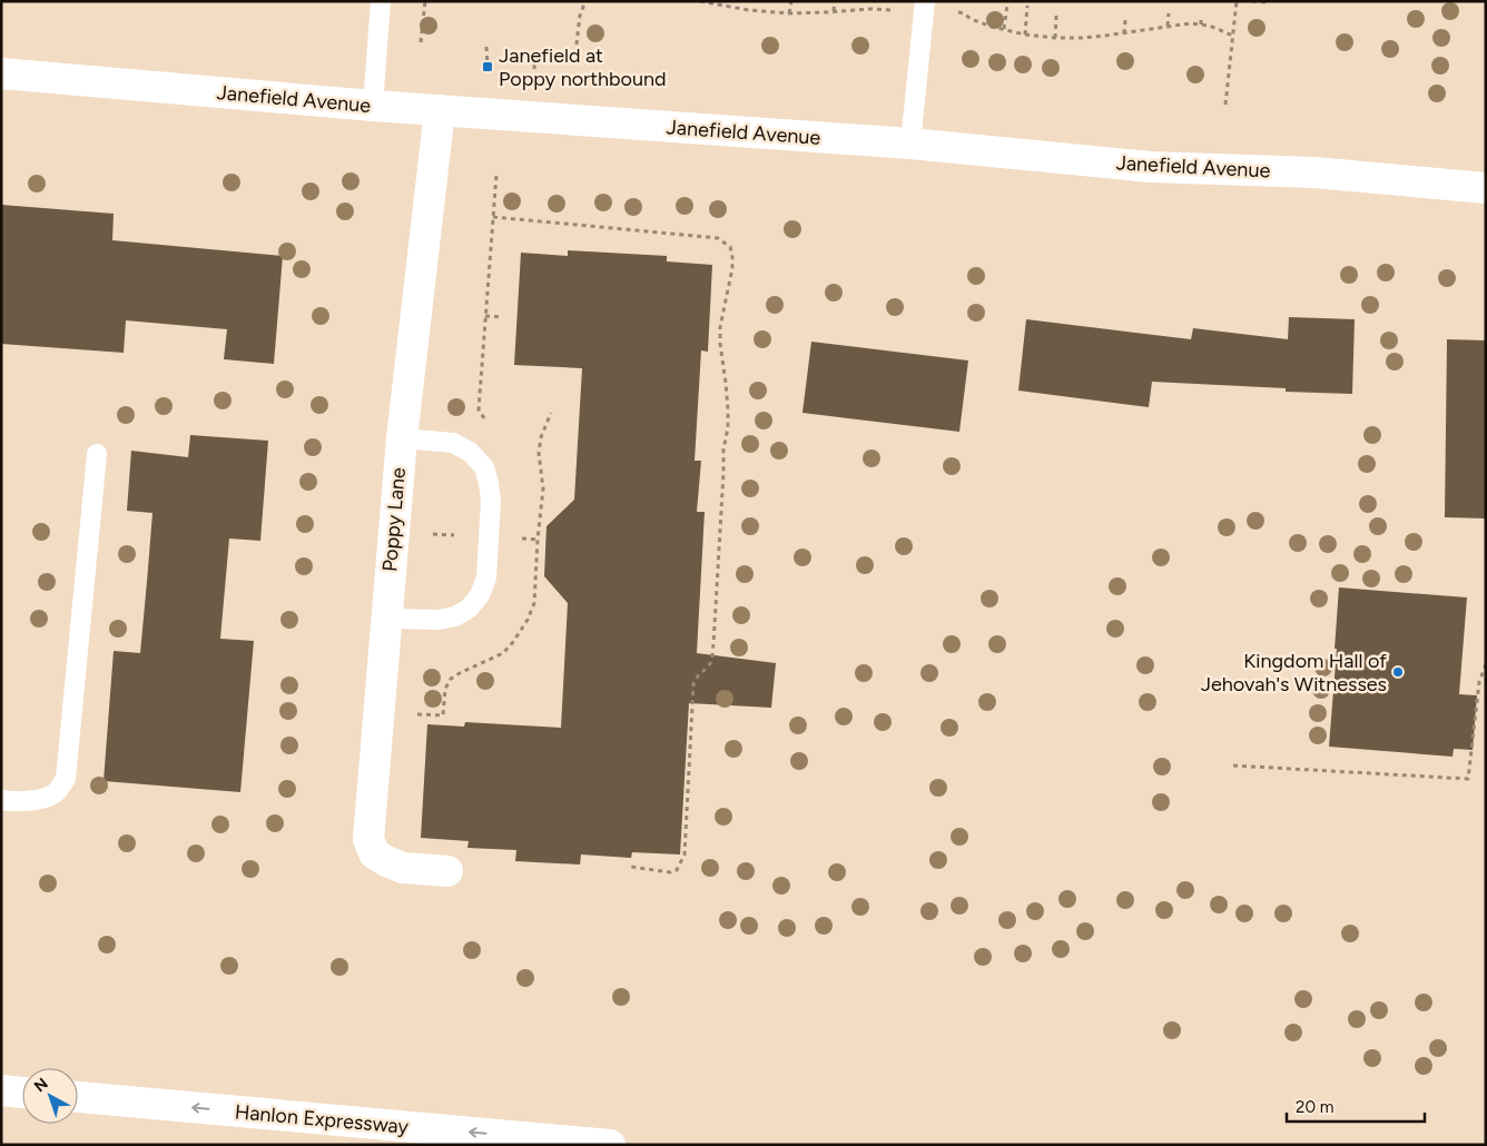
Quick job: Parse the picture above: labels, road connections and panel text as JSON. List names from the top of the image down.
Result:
{
  "streets": {
    "main road": ["Janefield Avenue", "Poppy Lane", "Hanlon Expressway"]
  },
  "crossings": [
    ["Janefield Avenue", "Poppy Lane"]
  ],
  "one_way": ["Hanlon Expressway"],
  "places": {
    "transit": ["Janefield at Poppy northbound"],
    "other": ["Kingdom Hall of Jehovah's Witnesses"]
  },
  "scale_bar": "20 m",
  "north": "top left"
}
